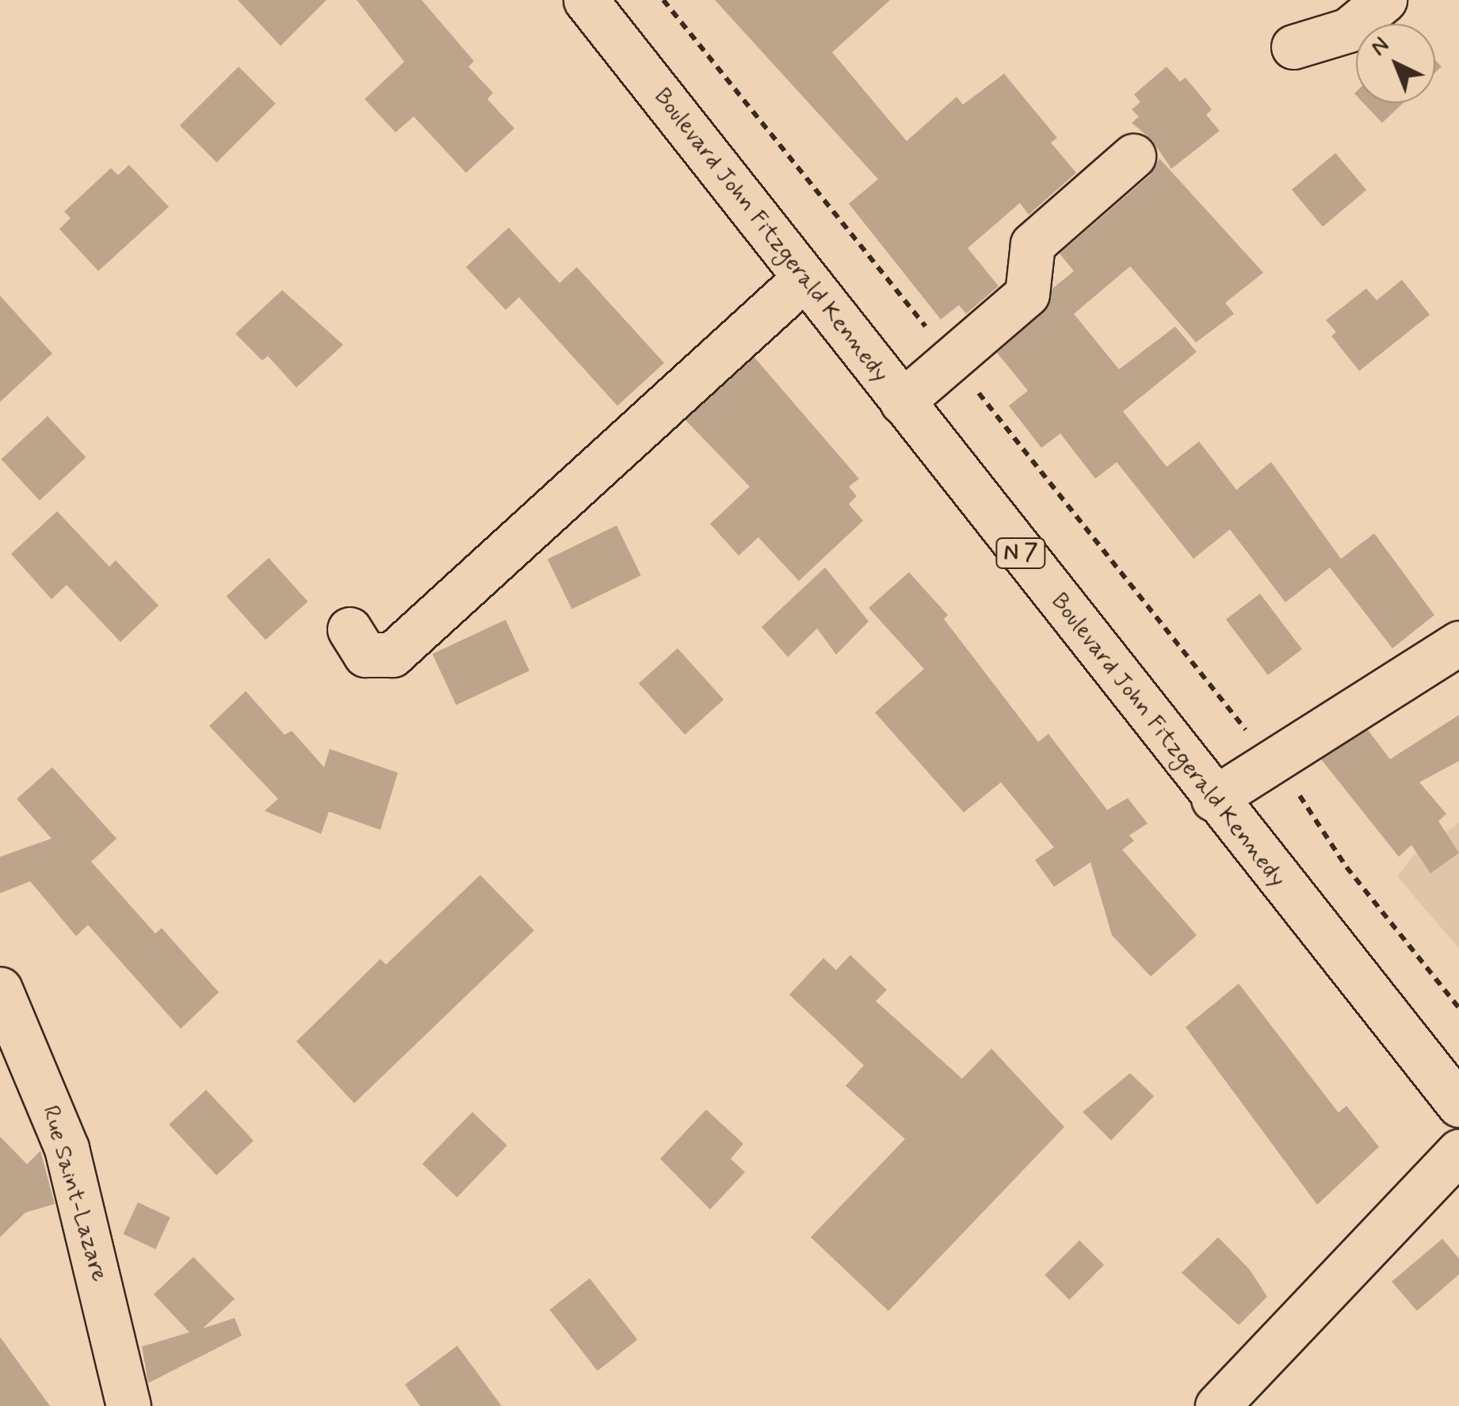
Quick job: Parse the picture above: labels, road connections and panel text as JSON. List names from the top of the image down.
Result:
{
  "streets": {
    "main road": ["Boulevard John Fitzgerald Kennedy", "N 7", "Rue Saint-Lazare"]
  },
  "north": "top left"
}
